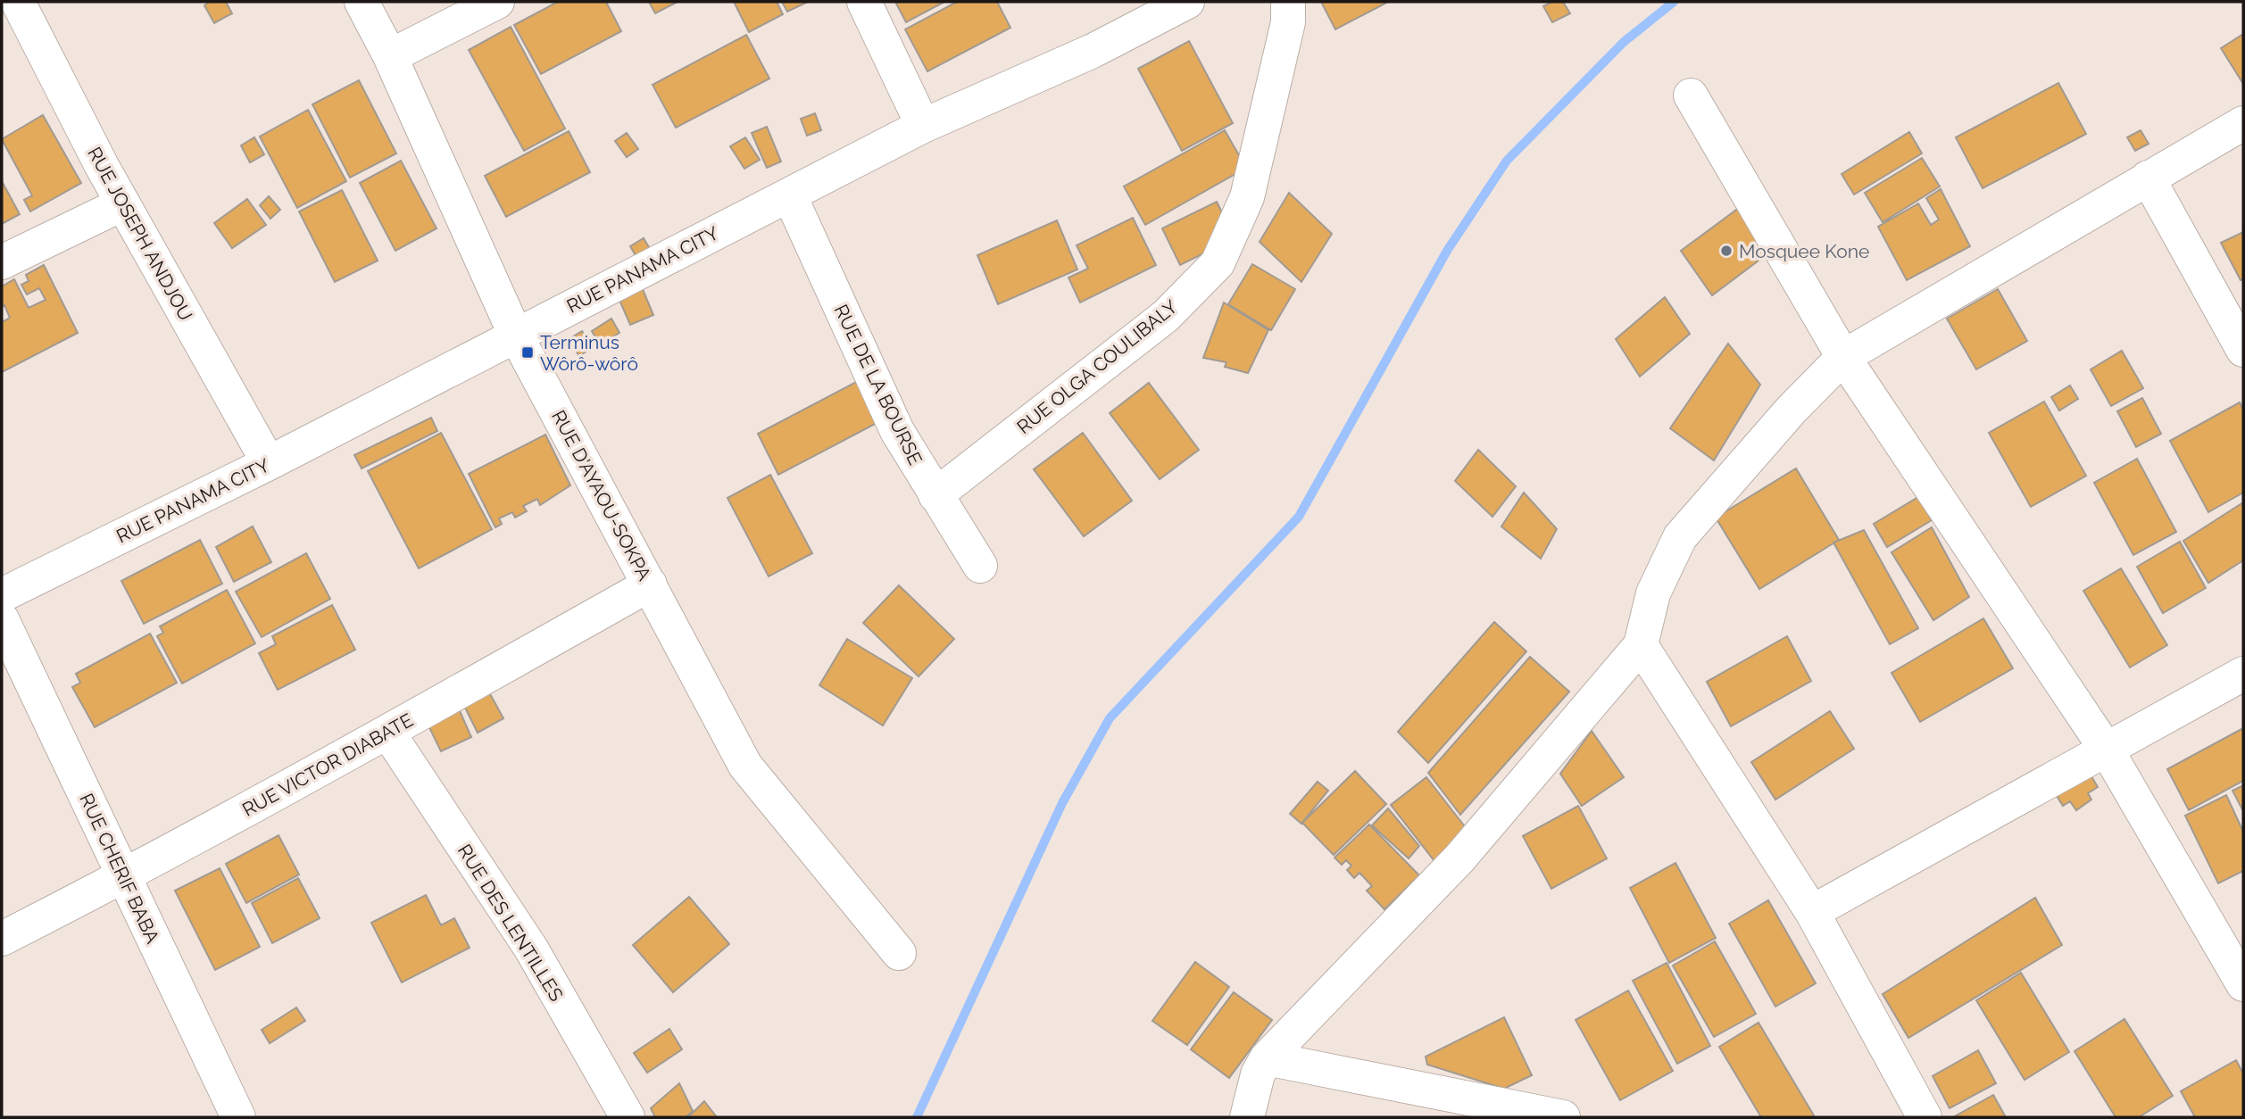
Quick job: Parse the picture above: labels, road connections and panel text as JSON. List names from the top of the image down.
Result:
{
  "streets": {
    "street": [
      "RUE JOSEPH ANDJOU",
      "RUE PANAMA CITY",
      "RUE OLGA COULIBALY",
      "RUE DE LA BOURSE",
      "RUE D'AYAOU-SOKPA",
      "RUE VICTOR DIABATE",
      "RUE CHERIF BABA",
      "RUE DES LENTILLES"
    ]
  },
  "crossings": [
    ["RUE JOSEPH ANDJOU", "RUE PANAMA CITY"],
    ["RUE PANAMA CITY", "RUE DE LA BOURSE"],
    ["RUE PANAMA CITY", "RUE D'AYAOU-SOKPA"],
    ["RUE OLGA COULIBALY", "RUE DE LA BOURSE"],
    ["RUE D'AYAOU-SOKPA", "RUE VICTOR DIABATE"],
    ["RUE VICTOR DIABATE", "RUE CHERIF BABA"],
    ["RUE VICTOR DIABATE", "RUE DES LENTILLES"]
  ],
  "places": {
    "other": ["Mosquee Kone"],
    "transit": ["Terminus Wôrô-wôrô"]
  }
}
